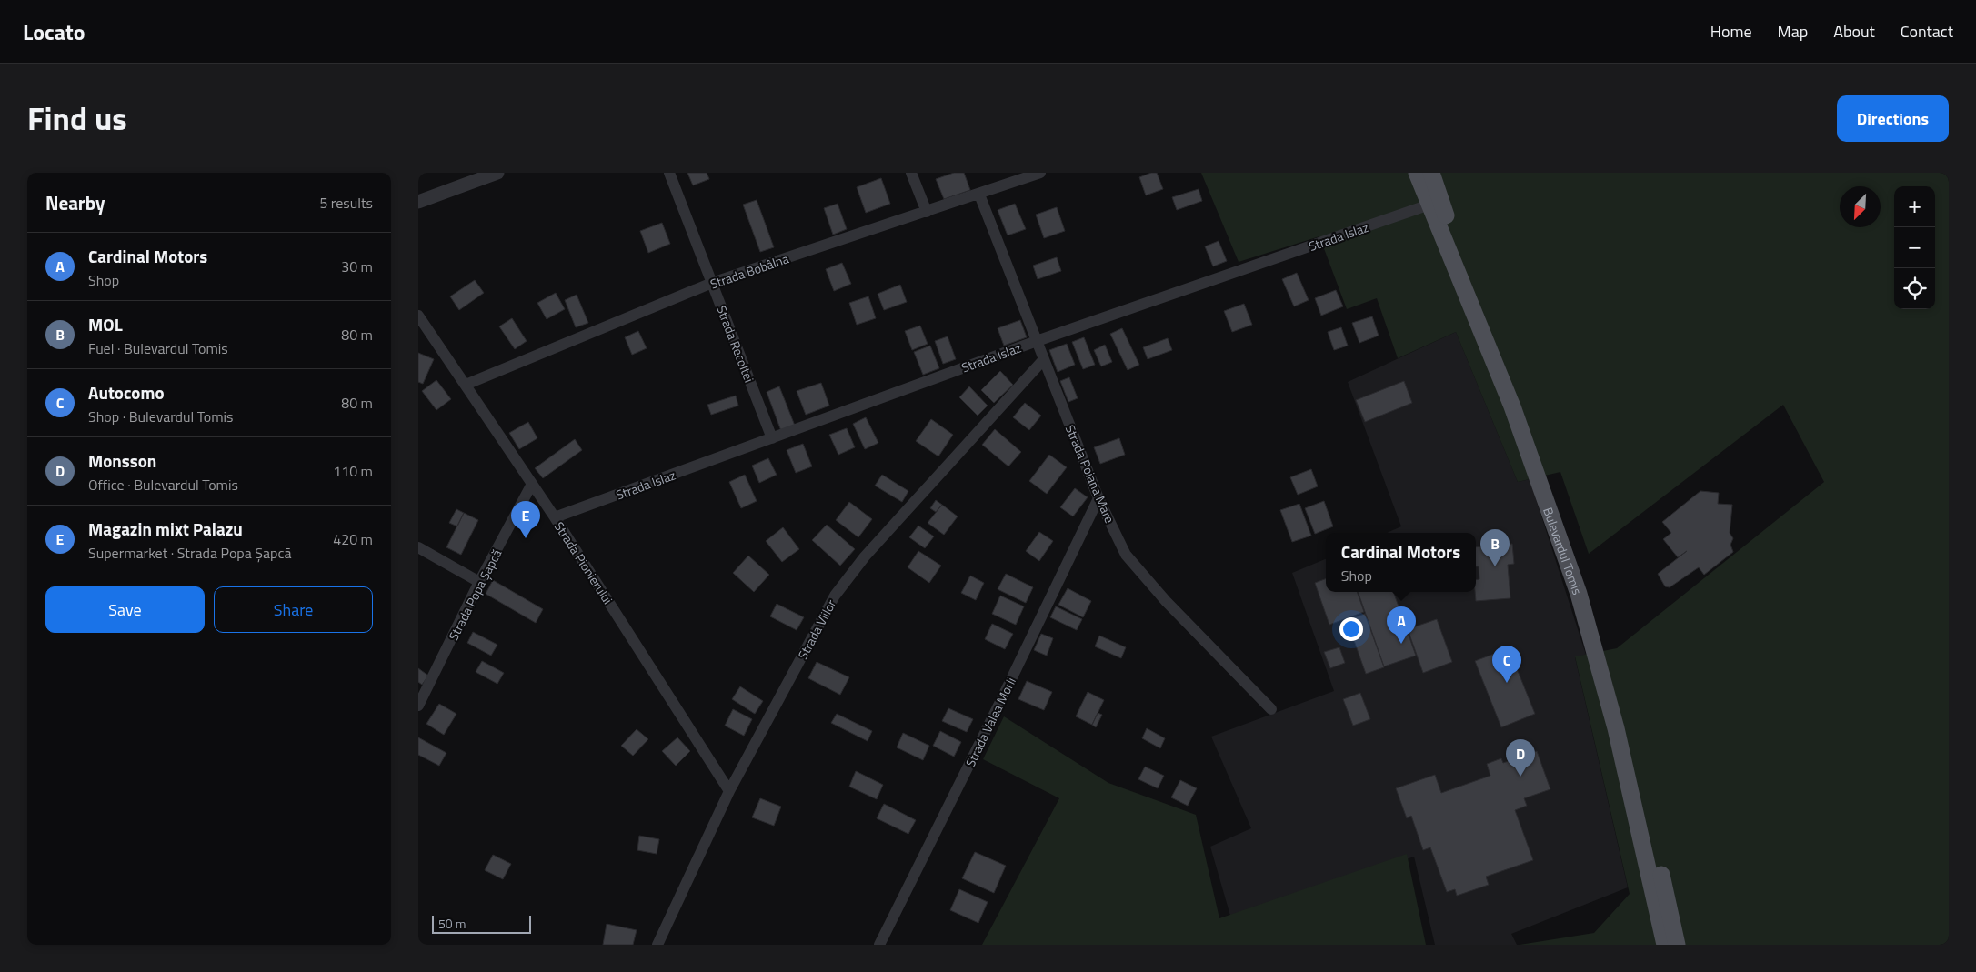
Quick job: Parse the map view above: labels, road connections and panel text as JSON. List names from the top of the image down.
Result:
{
  "streets": {
    "main road": ["Bulevardul Tomis"],
    "street": [
      "Strada Islaz",
      "Strada Bobâlna",
      "Strada Recoltei",
      "Strada Poiana Mare",
      "Strada Pionierului",
      "Strada Popa Șapcă",
      "Strada Viilor",
      "Strada Valea Morii"
    ]
  },
  "crossings": [
    ["Strada Islaz", "Strada Recoltei"],
    ["Strada Islaz", "Strada Poiana Mare"],
    ["Strada Islaz", "Bulevardul Tomis"],
    ["Strada Islaz", "Strada Pionierului"],
    ["Strada Bobâlna", "Strada Recoltei"],
    ["Strada Bobâlna", "Strada Poiana Mare"],
    ["Strada Bobâlna", "Strada Pionierului"],
    ["Strada Poiana Mare", "Strada Viilor"],
    ["Strada Poiana Mare", "Strada Valea Morii"],
    ["Strada Pionierului", "Strada Popa Șapcă"],
    ["Strada Pionierului", "Strada Viilor"]
  ],
  "scale_bar": "50 m",
  "north": "bottom left",
  "page": {
    "header": "Locato",
    "nav": [
      "Home",
      "Map",
      "About",
      "Contact"
    ],
    "title": "Find us",
    "buttons": [
      "Directions",
      ["Save", "Share"]
    ],
    "heading": ["Nearby", "5 results"],
    "map_buttons": ["+", "−"],
    "list": [
      {
        "mark": "A",
        "name": "Cardinal Motors",
        "note": "Shop",
        "value": "30 m"
      },
      {
        "mark": "B",
        "name": "MOL",
        "note": "Fuel · Bulevardul Tomis",
        "value": "80 m"
      },
      {
        "mark": "C",
        "name": "Autocomo",
        "note": "Shop · Bulevardul Tomis",
        "value": "80 m"
      },
      {
        "mark": "D",
        "name": "Monsson",
        "note": "Office · Bulevardul Tomis",
        "value": "110 m"
      },
      {
        "mark": "E",
        "name": "Magazin mixt Palazu",
        "note": "Supermarket · Strada Popa Șapcă",
        "value": "420 m"
      }
    ],
    "pins": [
      "E",
      "B",
      "A",
      "C",
      "D"
    ],
    "popup": ["Cardinal Motors", "Shop"],
    "scale": "50 m"
  }
}
